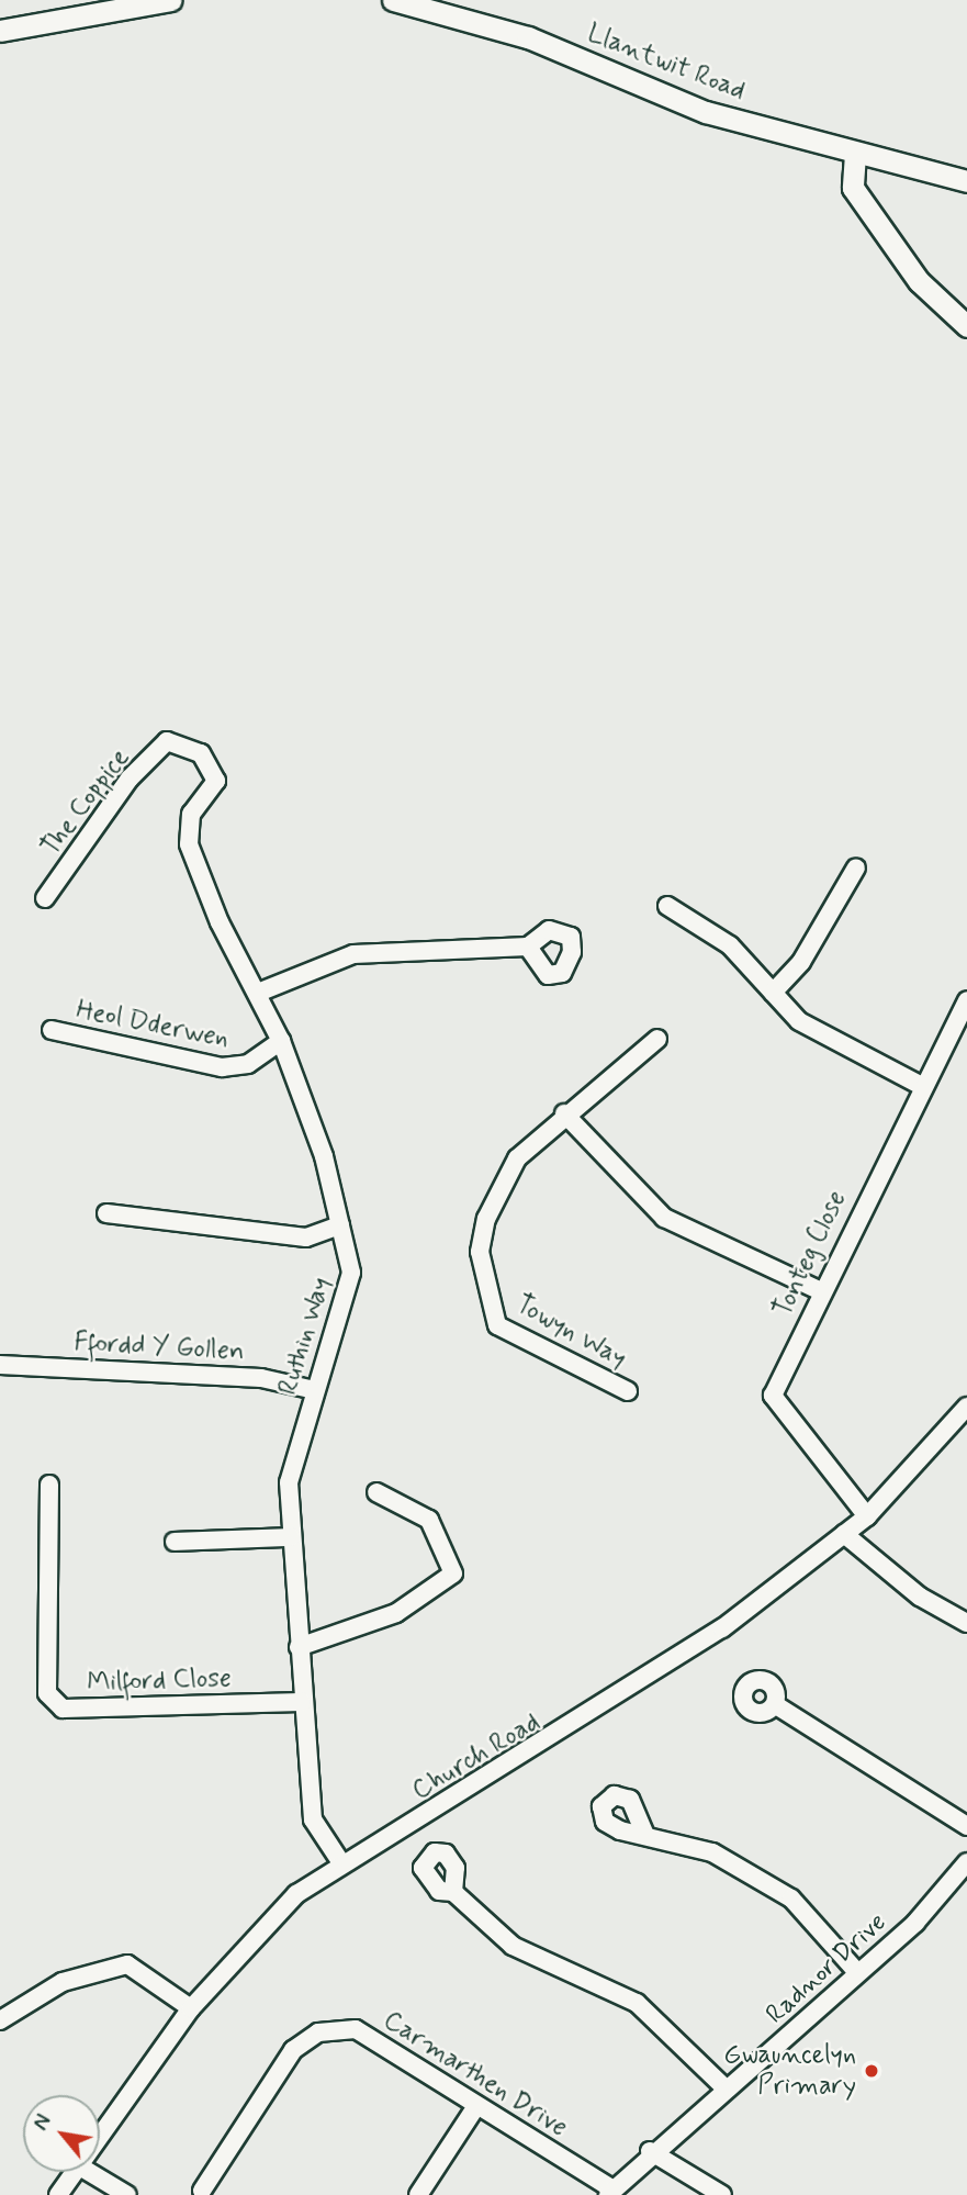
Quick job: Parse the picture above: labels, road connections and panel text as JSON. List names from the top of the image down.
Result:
{
  "streets": {
    "main road": ["Llantwit Road"],
    "street": [
      "The Coppice",
      "Heol Dderwen",
      "Tonteg Close",
      "Towyn Way",
      "Ruthin Way",
      "Ffordd Y Gollen",
      "Milford Close",
      "Church Road",
      "Radnor Drive",
      "Carmarthen Drive"
    ]
  },
  "crossings": [
    ["The Coppice", "Ruthin Way"],
    ["Heol Dderwen", "Ruthin Way"],
    ["Tonteg Close", "Church Road"],
    ["Ruthin Way", "Ffordd Y Gollen"],
    ["Ruthin Way", "Milford Close"],
    ["Ruthin Way", "Church Road"],
    ["Radnor Drive", "Carmarthen Drive"]
  ],
  "places": ["Gwauncelyn Primary"],
  "north": "top left"
}
